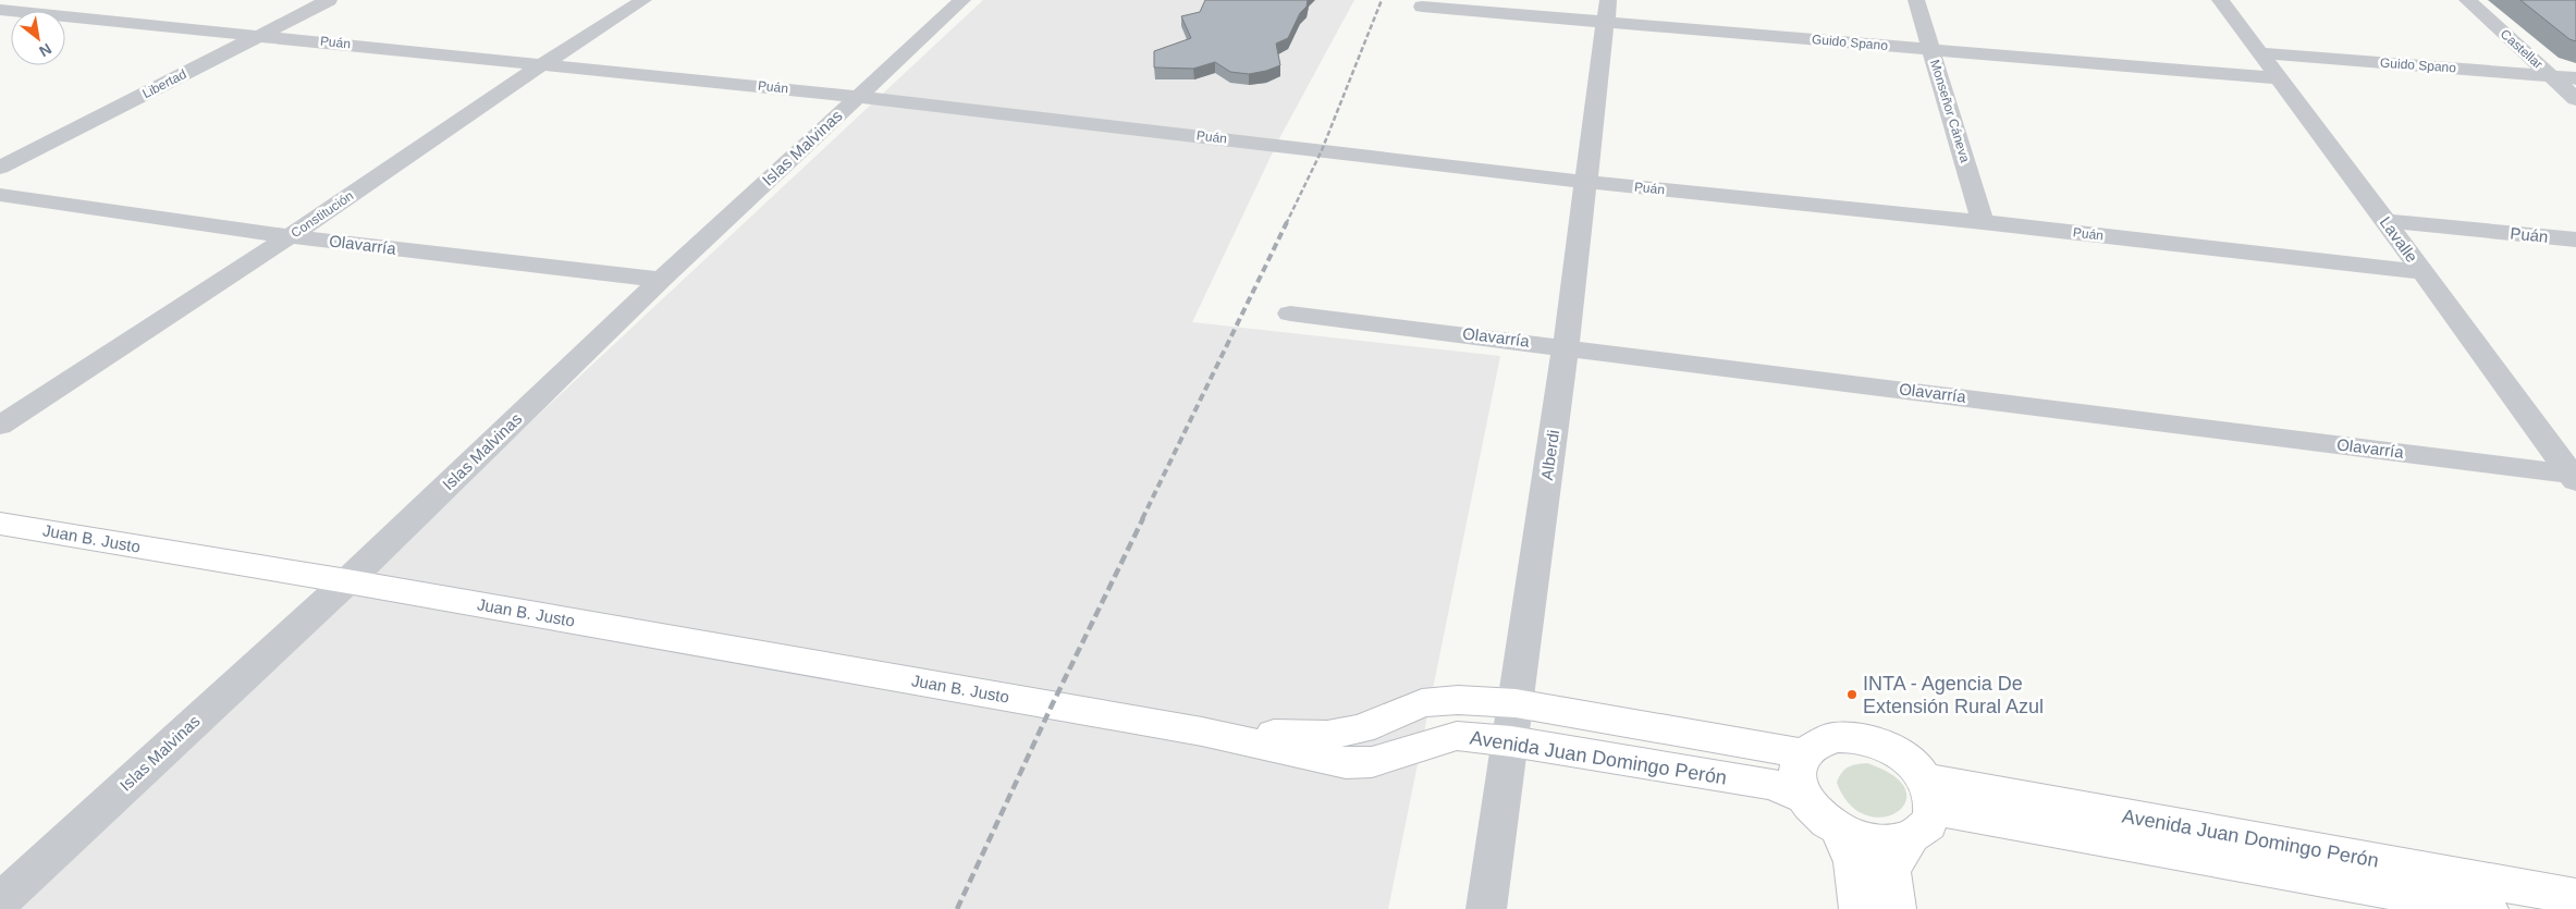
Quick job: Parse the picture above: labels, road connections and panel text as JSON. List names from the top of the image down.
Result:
{
  "streets": {
    "main road": ["Juan B. Justo", "Avenida Juan Domingo Perón"],
    "street": [
      "Puán",
      "Guido Spano",
      "Castellar",
      "Libertad",
      "Monseñor Cáneva",
      "Islas Malvinas",
      "Constitución",
      "Lavalle",
      "Olavarría",
      "Alberdi"
    ]
  },
  "crossings": [
    ["Puán", "Libertad"],
    ["Puán", "Monseñor Cáneva"],
    ["Puán", "Islas Malvinas"],
    ["Puán", "Constitución"],
    ["Puán", "Lavalle"],
    ["Puán", "Alberdi"],
    ["Guido Spano", "Castellar"],
    ["Guido Spano", "Monseñor Cáneva"],
    ["Guido Spano", "Lavalle"],
    ["Guido Spano", "Alberdi"],
    ["Islas Malvinas", "Olavarría"],
    ["Islas Malvinas", "Juan B. Justo"],
    ["Constitución", "Olavarría"],
    ["Lavalle", "Olavarría"],
    ["Olavarría", "Alberdi"],
    ["Alberdi", "Avenida Juan Domingo Perón"],
    ["Juan B. Justo", "Avenida Juan Domingo Perón"]
  ],
  "places": ["INTA - Agencia De Extensión Rural Azul"],
  "north": "bottom right"
}
